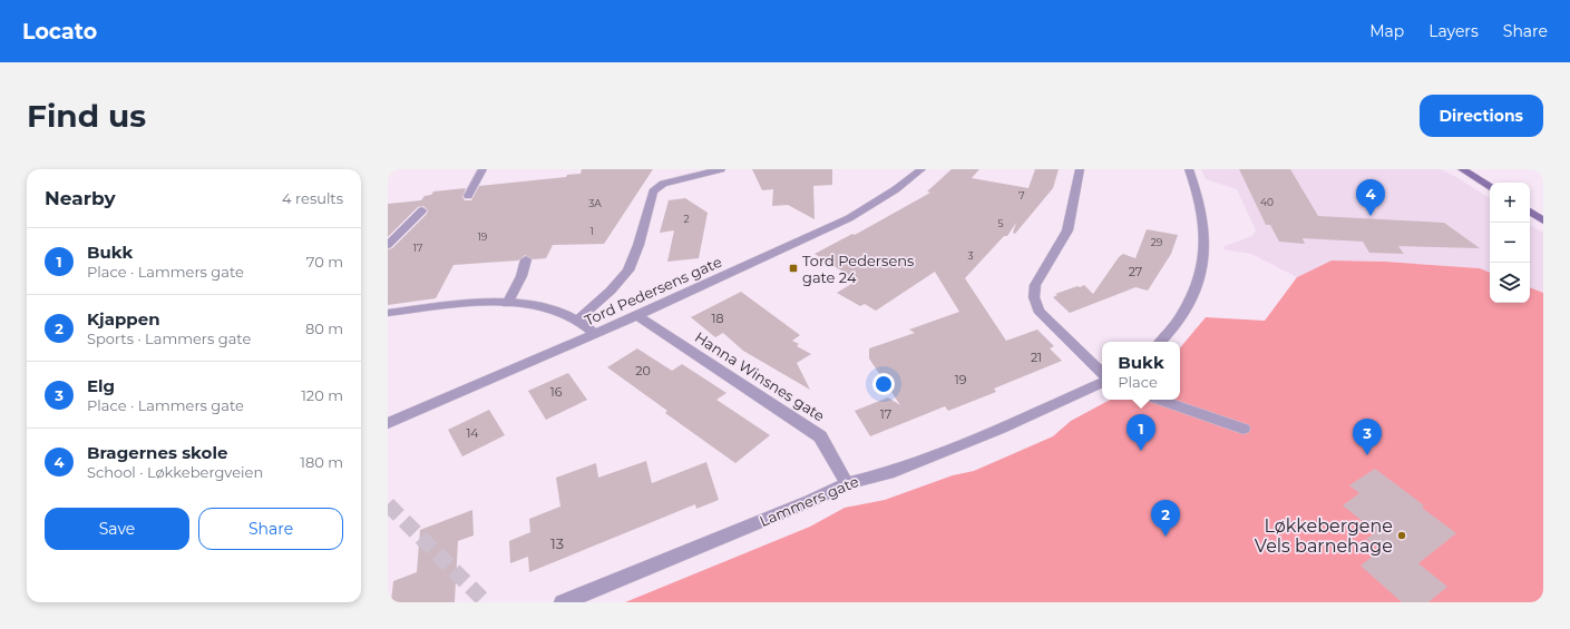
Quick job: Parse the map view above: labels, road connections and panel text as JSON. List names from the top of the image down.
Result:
{
  "streets": {
    "street": ["Tord Pedersens gate", "Hanna Winsnes gate", "Lammers gate"]
  },
  "crossings": [
    ["Tord Pedersens gate", "Hanna Winsnes gate"],
    ["Hanna Winsnes gate", "Lammers gate"]
  ],
  "places": {
    "transit": ["Tord Pedersens gate 24"],
    "other": ["Løkkebergene Vels barnehage"]
  },
  "house_numbers": [
    "7",
    "40",
    "3A",
    "2",
    "5",
    "1",
    "19",
    "29",
    "17",
    "3",
    "27",
    "18",
    "21",
    "20",
    "19",
    "16",
    "17",
    "14",
    "13"
  ],
  "page": {
    "header": "Locato",
    "nav": ["Map", "Layers", "Share"],
    "buttons": [
      "Directions",
      ["Save", "Share"]
    ],
    "title": "Find us",
    "heading": ["Nearby", "4 results"],
    "pins": [
      "4",
      "1",
      "3",
      "2"
    ],
    "map_buttons": ["+", "−"],
    "list": [
      {
        "mark": "1",
        "name": "Bukk",
        "note": "Place · Lammers gate",
        "value": "70 m"
      },
      {
        "mark": "2",
        "name": "Kjappen",
        "note": "Sports · Lammers gate",
        "value": "80 m"
      },
      {
        "mark": "3",
        "name": "Elg",
        "note": "Place · Lammers gate",
        "value": "120 m"
      },
      {
        "mark": "4",
        "name": "Bragernes skole",
        "note": "School · Løkkebergveien",
        "value": "180 m"
      }
    ],
    "popup": ["Bukk", "Place"]
  }
}
